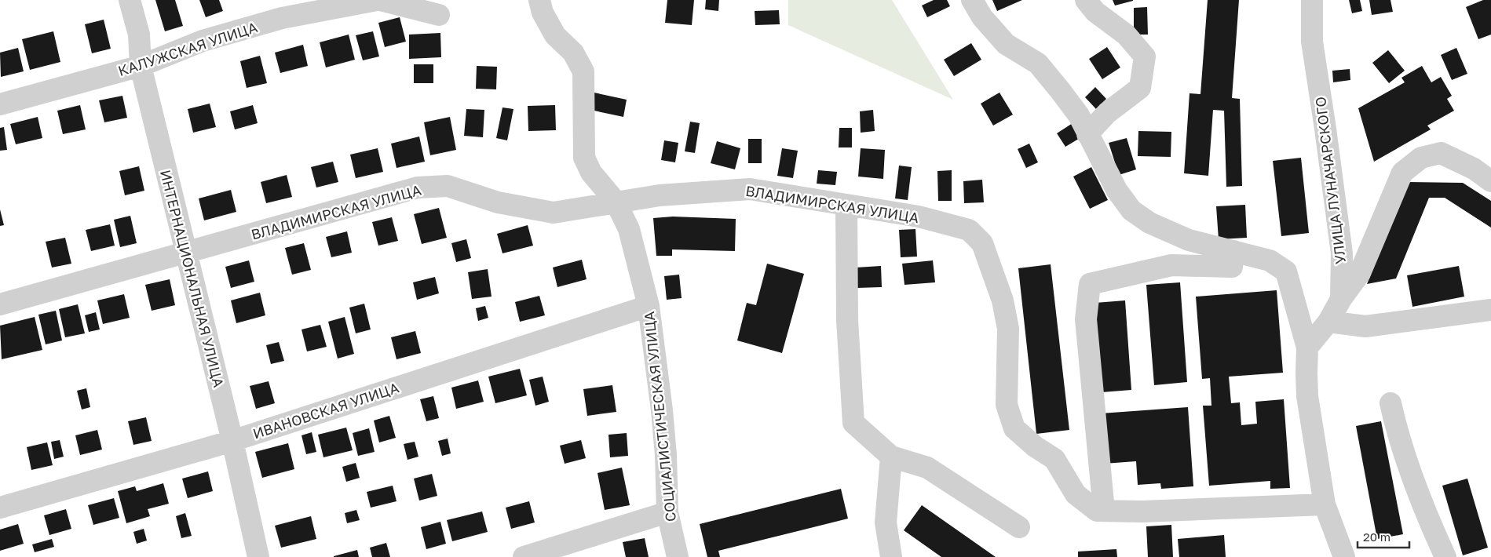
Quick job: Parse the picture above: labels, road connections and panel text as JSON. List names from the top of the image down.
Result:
{
  "streets": {
    "street": [
      "КАЛУЖСКАЯ УЛИЦА",
      "УЛИЦА ЛУНАЧАРСКОГО",
      "ВЛАДИМИРСКАЯ УЛИЦА",
      "ИНТЕРНАЦИОНАЛЬНАЯ УЛИЦА",
      "ИВАНОВСКАЯ УЛИЦА",
      "СОЦИАЛИСТИЧЕСКАЯ УЛИЦА"
    ]
  },
  "crossings": [
    ["КАЛУЖСКАЯ УЛИЦА", "ИНТЕРНАЦИОНАЛЬНАЯ УЛИЦА"],
    ["ВЛАДИМИРСКАЯ УЛИЦА", "ИНТЕРНАЦИОНАЛЬНАЯ УЛИЦА"],
    ["ВЛАДИМИРСКАЯ УЛИЦА", "СОЦИАЛИСТИЧЕСКАЯ УЛИЦА"],
    ["ИНТЕРНАЦИОНАЛЬНАЯ УЛИЦА", "ИВАНОВСКАЯ УЛИЦА"],
    ["ИВАНОВСКАЯ УЛИЦА", "СОЦИАЛИСТИЧЕСКАЯ УЛИЦА"]
  ],
  "scale_bar": "20 m"
}
